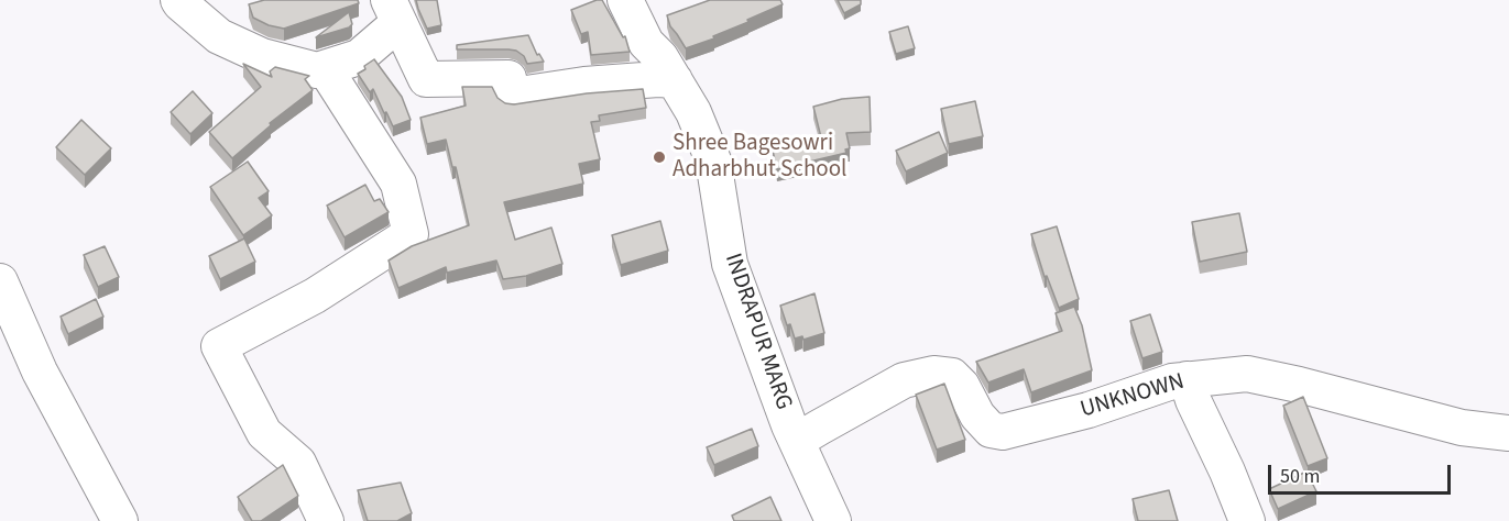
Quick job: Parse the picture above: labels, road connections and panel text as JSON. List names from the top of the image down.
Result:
{
  "streets": {
    "street": ["INDRAPUR MARG", "UNKNOWN"]
  },
  "crossings": [
    ["INDRAPUR MARG", "UNKNOWN"]
  ],
  "places": ["Shree Bagesowri Adharbhut School"],
  "scale_bar": "50 m"
}
